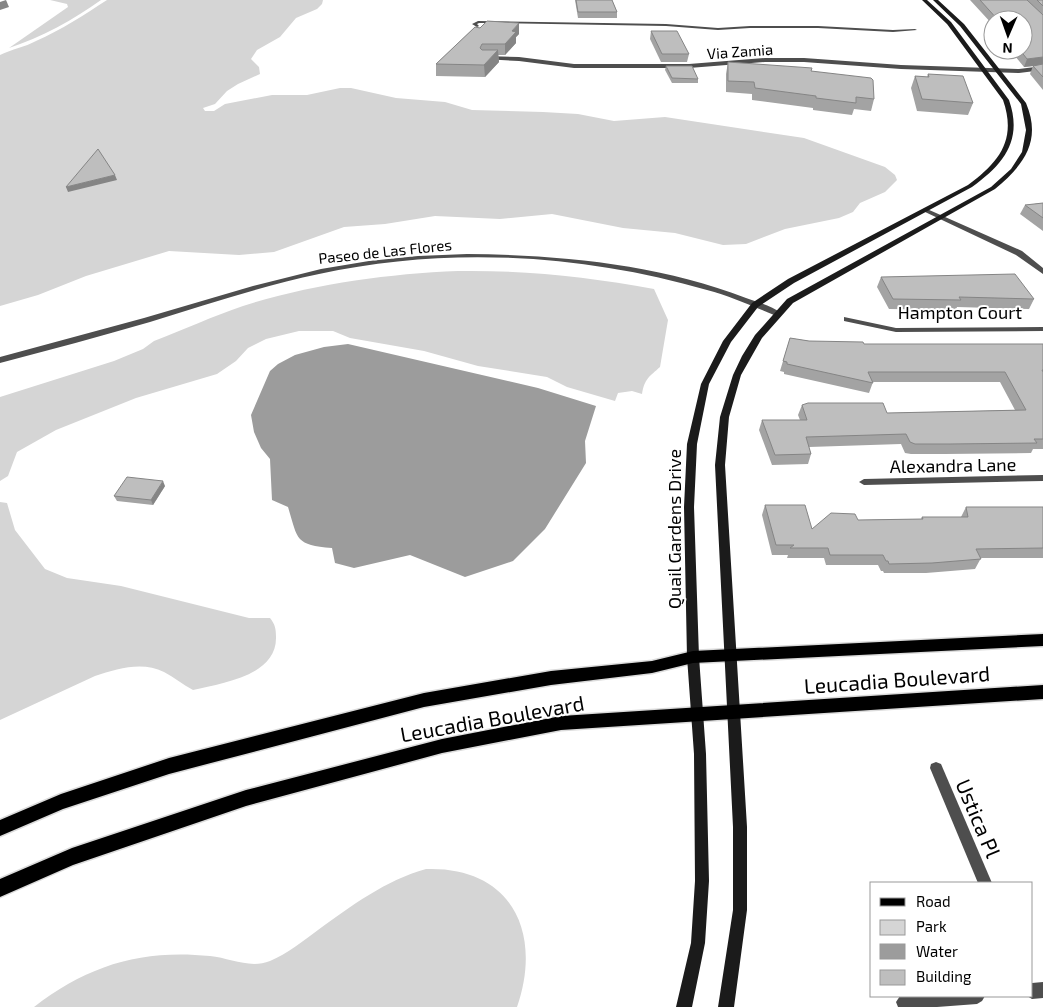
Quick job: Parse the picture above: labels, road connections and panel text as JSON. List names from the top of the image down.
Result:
{
  "streets": {
    "main road": ["Quail Gardens Drive", "Leucadia Boulevard"],
    "street": [
      "Via Zamia",
      "Paseo de Las Flores",
      "Hampton Court",
      "Alexandra Lane",
      "Ustica Pl"
    ]
  },
  "crossings": [
    ["Via Zamia", "Quail Gardens Drive"],
    ["Paseo de Las Flores", "Quail Gardens Drive"],
    ["Quail Gardens Drive", "Leucadia Boulevard"]
  ],
  "legend": [
    "Road",
    "Park",
    "Water",
    "Building"
  ],
  "north": "bottom"
}
